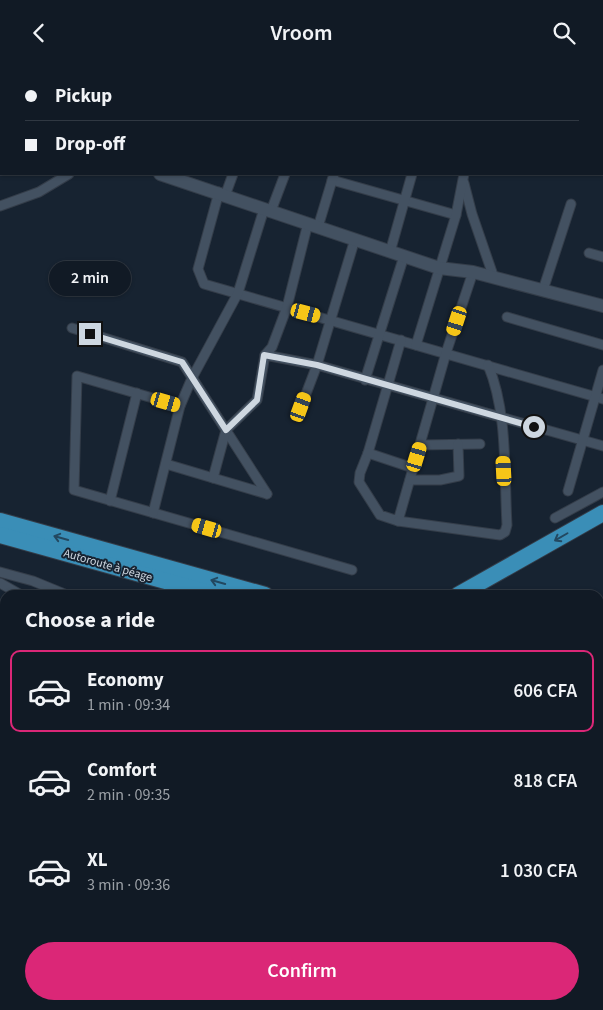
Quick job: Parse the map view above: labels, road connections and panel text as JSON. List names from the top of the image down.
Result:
{
  "streets": {
    "highway": ["Autoroute à péage"]
  },
  "page": {
    "header": "Vroom",
    "banner": ["Pickup", "Drop-off"],
    "bubble": "2 min",
    "heading": "Choose a ride",
    "list": [
      {
        "name": "Economy",
        "note": "1 min · 09:34",
        "value": "606 CFA"
      },
      {
        "name": "Comfort",
        "note": "2 min · 09:35",
        "value": "818 CFA"
      },
      {
        "name": "XL",
        "note": "3 min · 09:36",
        "value": "1 030 CFA"
      }
    ],
    "buttons": "Confirm"
  }
}
